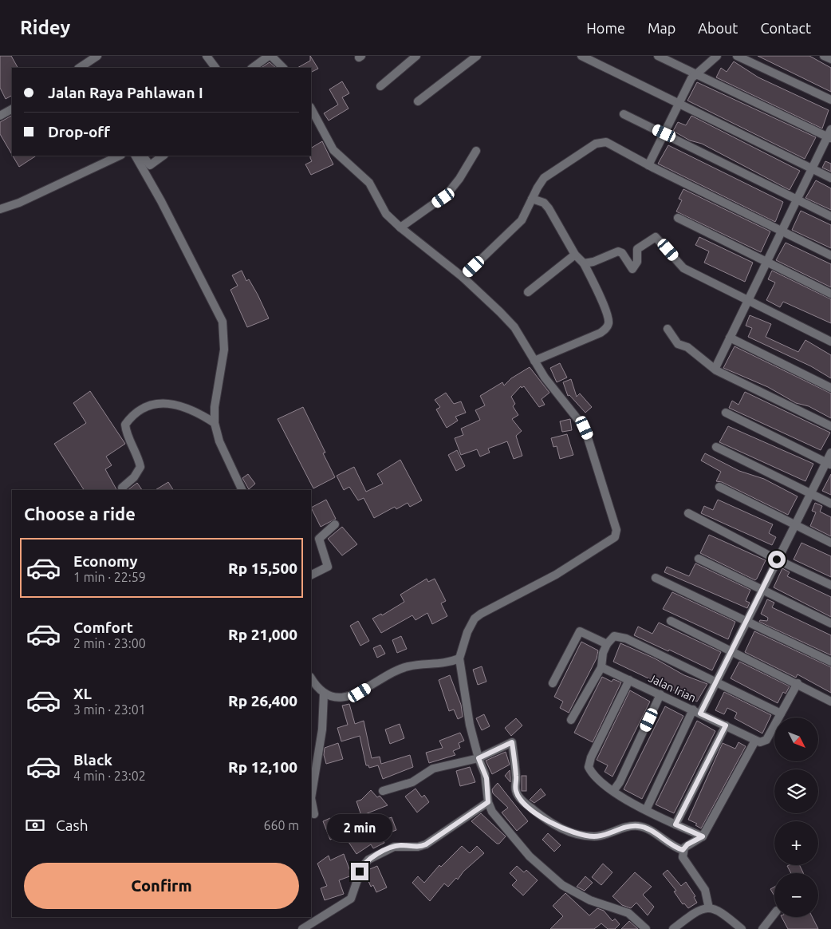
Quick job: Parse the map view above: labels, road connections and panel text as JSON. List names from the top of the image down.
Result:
{
  "streets": {
    "street": ["Jalan Irian"]
  },
  "north": "bottom right",
  "page": {
    "header": "Ridey",
    "nav": [
      "Home",
      "Map",
      "About",
      "Contact"
    ],
    "banner": ["Jalan Raya Pahlawan I", "Drop-off"],
    "heading": "Choose a ride",
    "list": [
      {
        "name": "Economy",
        "note": "1 min · 22:59",
        "value": "Rp 15,500"
      },
      {
        "name": "Comfort",
        "note": "2 min · 23:00",
        "value": "Rp 21,000"
      },
      {
        "name": "XL",
        "note": "3 min · 23:01",
        "value": "Rp 26,400"
      },
      {
        "name": "Black",
        "note": "4 min · 23:02",
        "value": "Rp 12,100"
      }
    ],
    "map_buttons": ["+", "−"],
    "pay": ["Cash", "660 m"],
    "bubble": "2 min",
    "buttons": "Confirm"
  }
}
